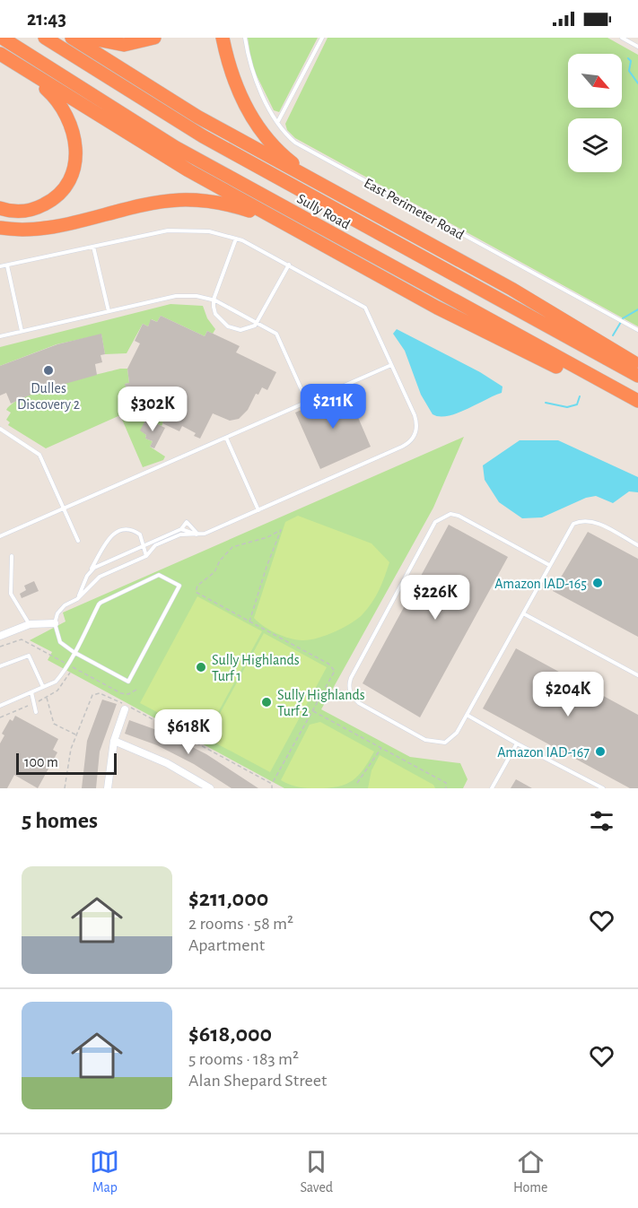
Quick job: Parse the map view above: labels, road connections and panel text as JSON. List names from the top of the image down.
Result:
{
  "streets": {
    "highway": ["Sully Road"],
    "lane": ["East Perimeter Road"]
  },
  "places": [
    "Dulles Discovery 2",
    "Amazon IAD-165",
    "Sully Highlands Turf 1",
    "Sully Highlands Turf 2",
    "Amazon IAD-167"
  ],
  "scale_bar": "100 m",
  "north": "bottom right",
  "page": {
    "status": "21:43",
    "price": [
      "$211K",
      "$302K",
      "$226K",
      "$204K",
      "$618K"
    ],
    "scale": "100 m",
    "heading": "5 homes",
    "list": [
      {
        "name": "$211,000",
        "note": "2 rooms · 58 m² · Apartment"
      },
      {
        "name": "$618,000",
        "note": "5 rooms · 183 m² · Alan Shepard Street"
      }
    ],
    "tabs": ["Map", "Saved", "Home"]
  }
}
